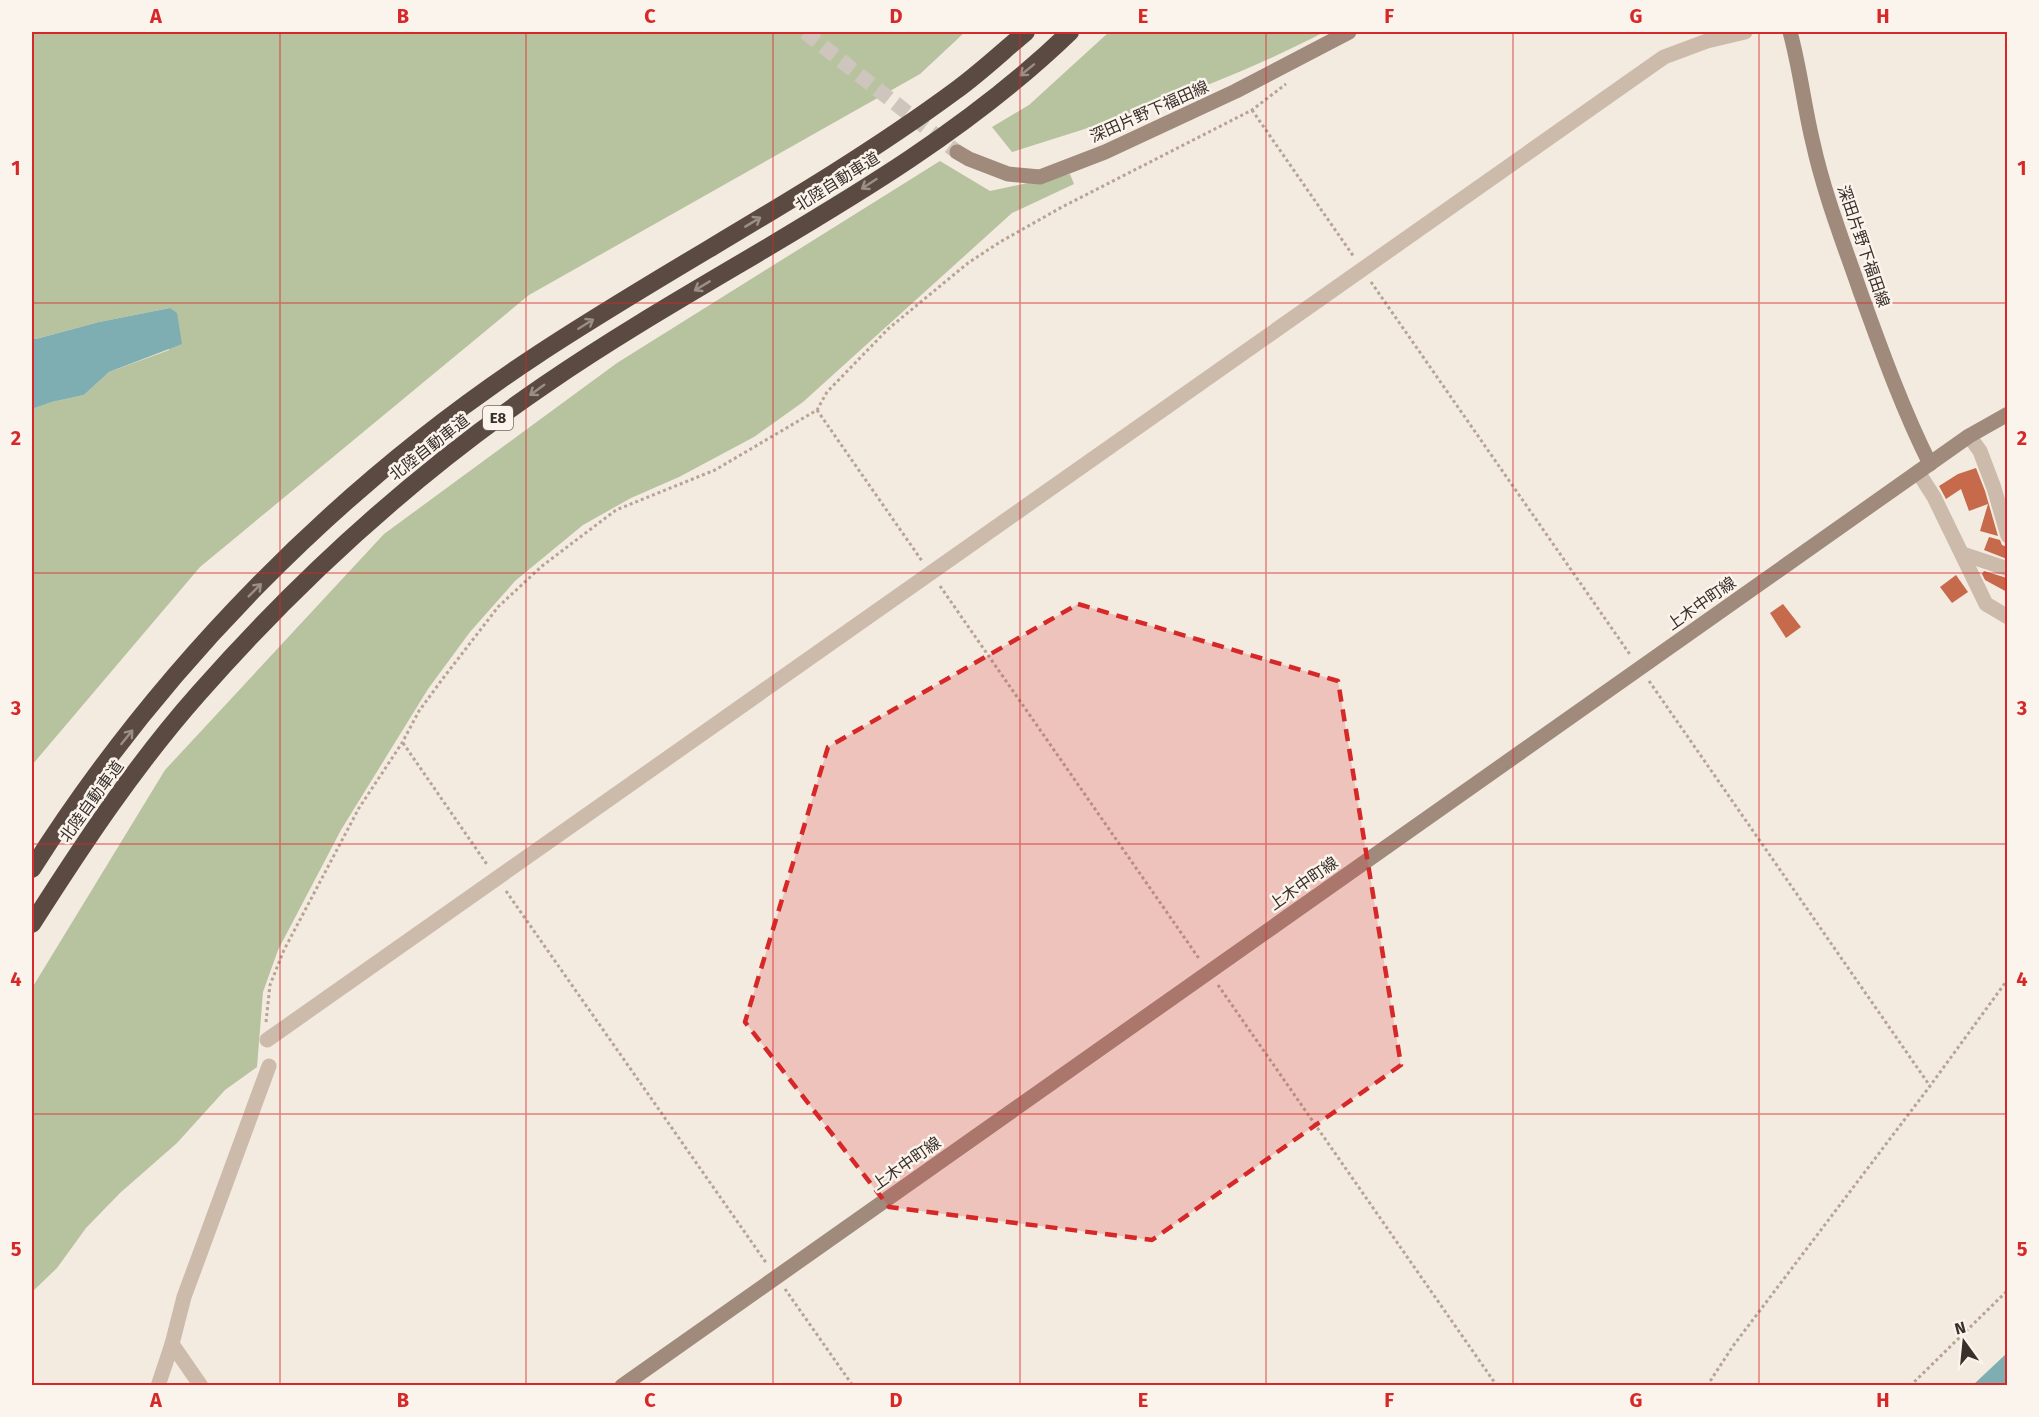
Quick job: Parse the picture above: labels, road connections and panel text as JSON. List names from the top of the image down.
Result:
{
  "streets": {
    "highway": ["北陸自動車道", "E8"],
    "main road": ["深田片野下福田線", "上木中町線"]
  },
  "crossings": [
    ["深田片野下福田線", "上木中町線"]
  ],
  "north": "top",
  "grid": {
    "columns": [
      "A",
      "B",
      "C",
      "D",
      "E",
      "F",
      "G",
      "H"
    ],
    "rows": [
      "1",
      "2",
      "3",
      "4",
      "5"
    ]
  }
}
